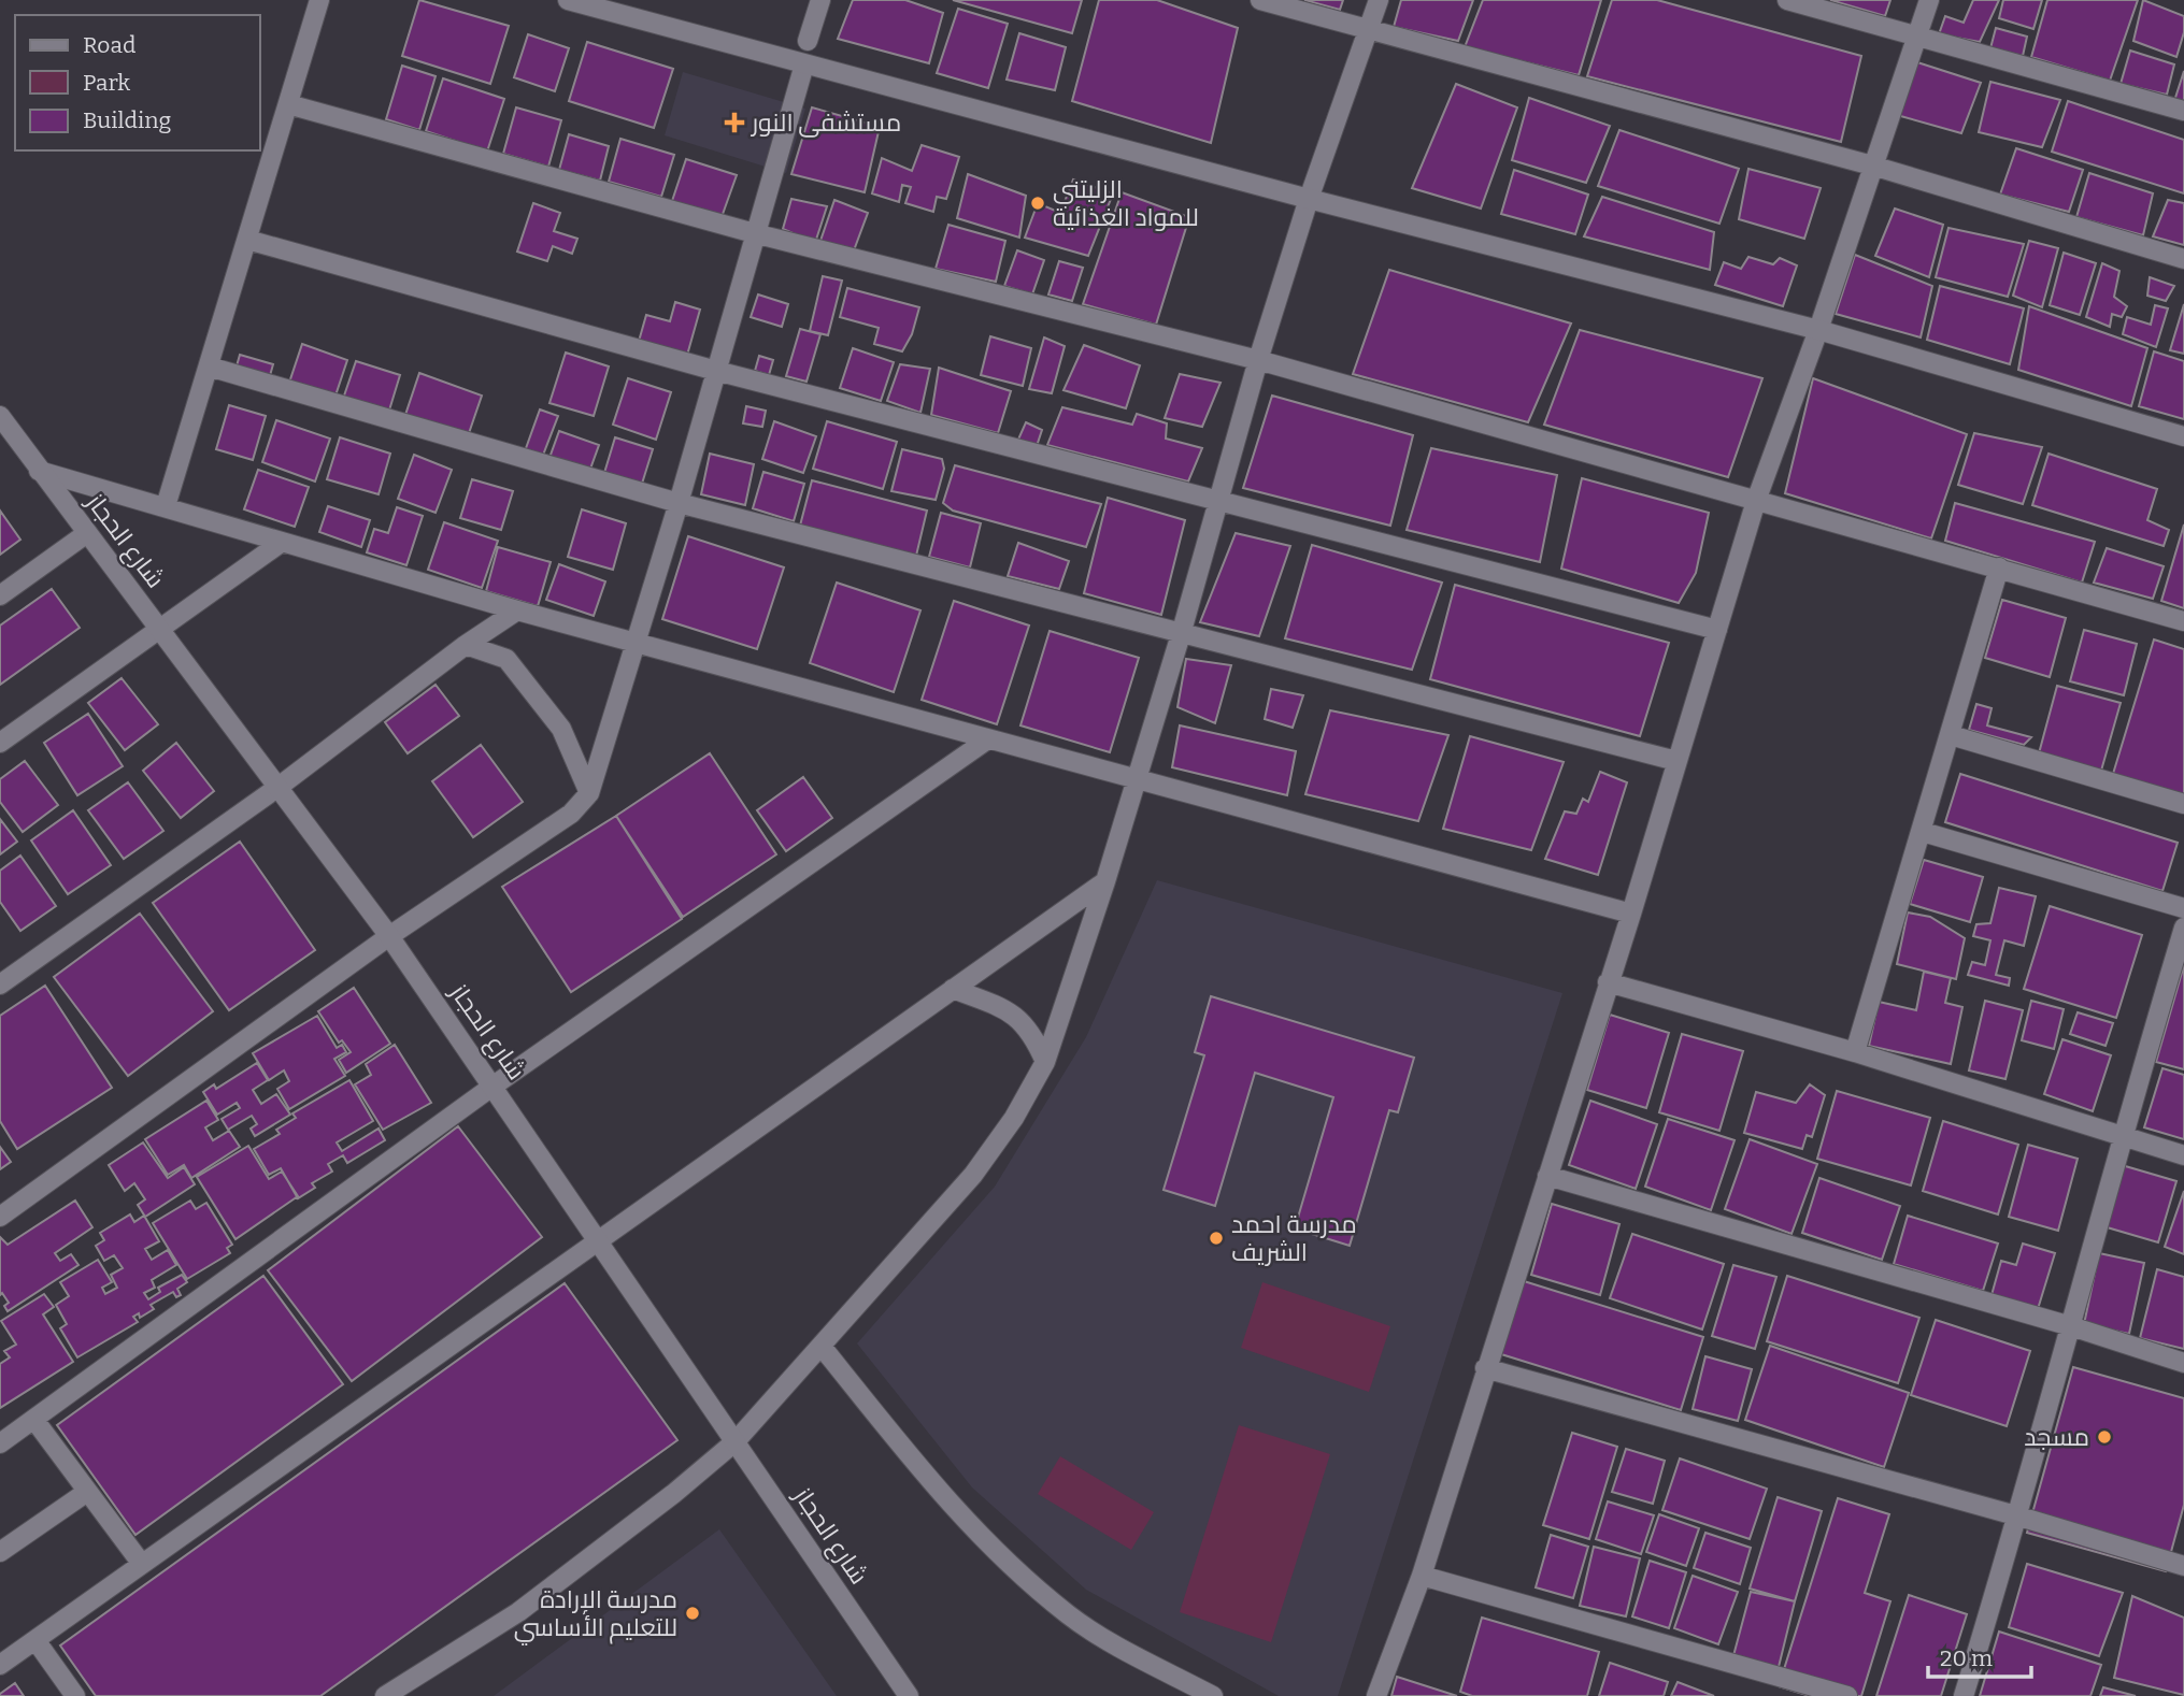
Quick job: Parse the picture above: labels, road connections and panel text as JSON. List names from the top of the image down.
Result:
{
  "streets": {
    "street": ["شارع الحجاز"]
  },
  "places": {
    "health": ["مستشفى النور"],
    "other": [
      "الزليتني للمواد الغذائية",
      "مدرسة احمد الشريف",
      "مسجد",
      "مدرسة الإرادة للتعليم الأساسي"
    ]
  },
  "legend": ["Road", "Park", "Building"],
  "scale_bar": "20 m"
}
